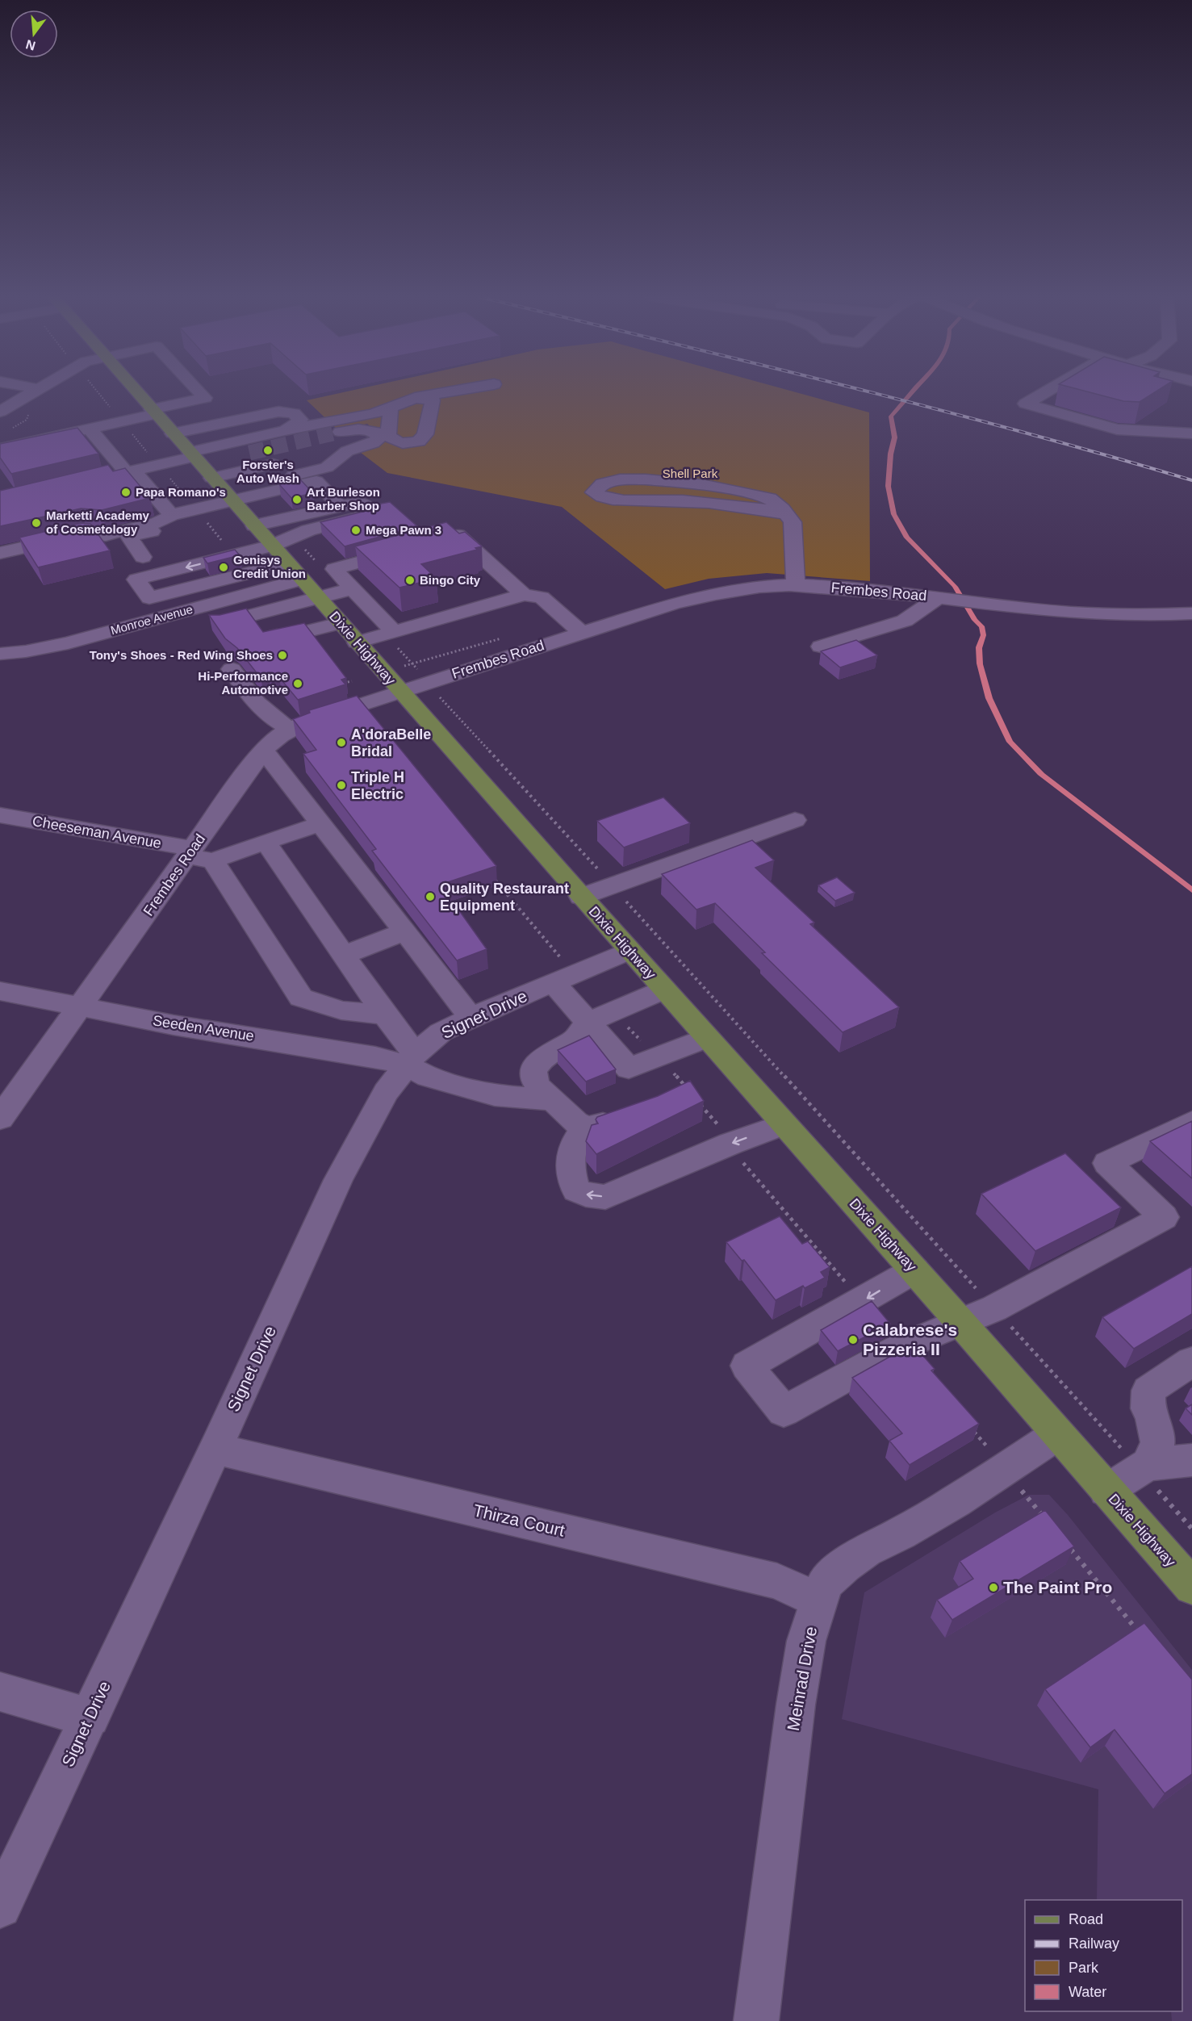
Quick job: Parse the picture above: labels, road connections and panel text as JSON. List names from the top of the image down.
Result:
{
  "streets": {
    "main road": ["Dixie Highway"],
    "street": [
      "Frembes Road",
      "Monroe Avenue",
      "Cheeseman Avenue",
      "Signet Drive",
      "Seeden Avenue",
      "Thirza Court",
      "Meinrad Drive"
    ]
  },
  "crossings": [
    ["Frembes Road", "Dixie Highway"],
    ["Frembes Road", "Cheeseman Avenue"],
    ["Frembes Road", "Seeden Avenue"],
    ["Monroe Avenue", "Dixie Highway"],
    ["Dixie Highway", "Signet Drive"],
    ["Dixie Highway", "Meinrad Drive"],
    ["Signet Drive", "Seeden Avenue"],
    ["Signet Drive", "Thirza Court"],
    ["Thirza Court", "Meinrad Drive"]
  ],
  "parks": ["Shell Park"],
  "places": [
    "Forster's Auto Wash",
    "Papa Romano's",
    "Art Burleson Barber Shop",
    "Marketti Academy of Cosmetology",
    "Mega Pawn 3",
    "Genisys Credit Union",
    "Bingo City",
    "Tony's Shoes - Red Wing Shoes",
    "Hi-Performance Automotive",
    "A'doraBelle Bridal",
    "Triple H Electric",
    "Quality Restaurant Equipment",
    "Calabrese's Pizzeria II",
    "The Paint Pro"
  ],
  "legend": [
    "Road",
    "Railway",
    "Park",
    "Water"
  ],
  "north": "bottom"
}
